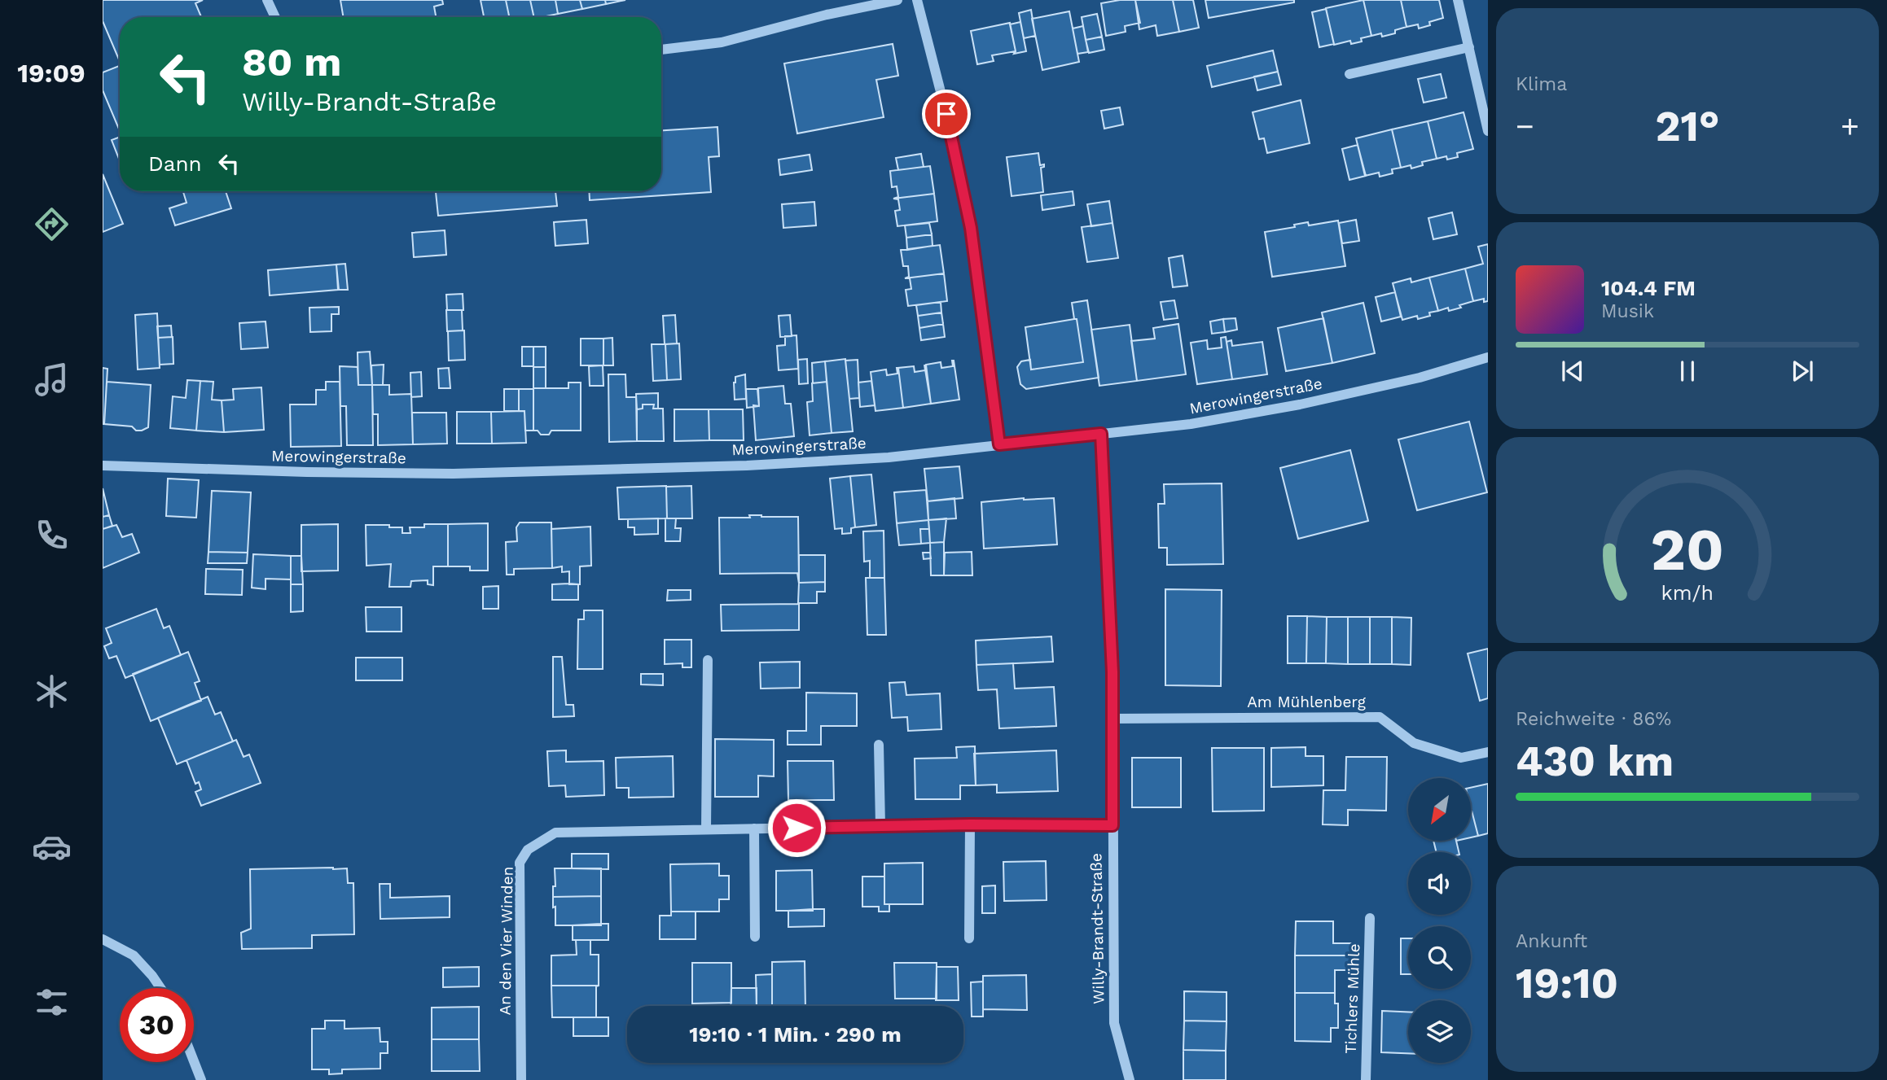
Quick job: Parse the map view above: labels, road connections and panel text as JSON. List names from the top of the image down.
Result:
{
  "streets": {
    "street": [
      "Merowingerstraße",
      "Am Mühlenberg",
      "Willy-Brandt-Straße",
      "An den Vier Winden",
      "Tichlers Mühle"
    ]
  },
  "crossings": [
    ["Merowingerstraße", "Willy-Brandt-Straße"],
    ["Am Mühlenberg", "Willy-Brandt-Straße"],
    ["Willy-Brandt-Straße", "An den Vier Winden"]
  ],
  "north": "bottom left",
  "page": {
    "tabs": "19:09",
    "tile": [
      "Klima",
      ["Reichweite · 86%", "430 km"],
      ["Ankunft", "19:10"]
    ],
    "turn": ["80 m", "Willy-Brandt-Straße"],
    "heat": ["−", "21°", "+"],
    "then": "Dann",
    "song": ["104.4 FM", "Musik"],
    "limit": "30",
    "trip": "19:10 · 1 Min. · 290 m",
    "gauge": ["20", "km/h"]
  }
}
